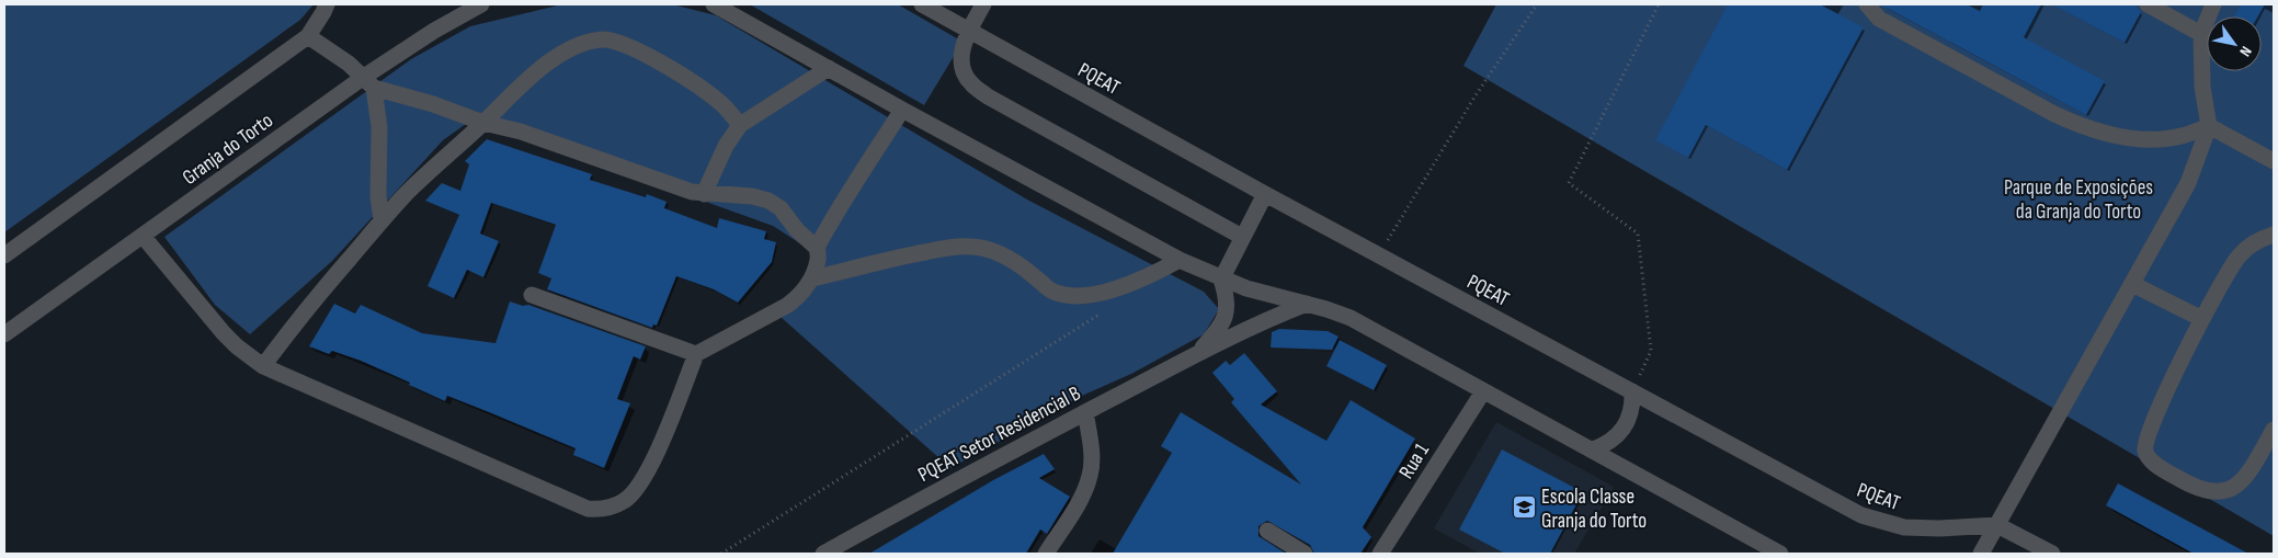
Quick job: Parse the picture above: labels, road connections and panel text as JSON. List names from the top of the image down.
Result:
{
  "streets": {
    "street": [
      "PQEAT",
      "Granja do Torto",
      "PQEAT Setor Residencial B",
      "Rua 1"
    ]
  },
  "parks": ["Parque de Exposições da Granja do Torto"],
  "places": {
    "school or university": ["Escola Classe Granja do Torto"]
  },
  "north": "bottom right"
}
